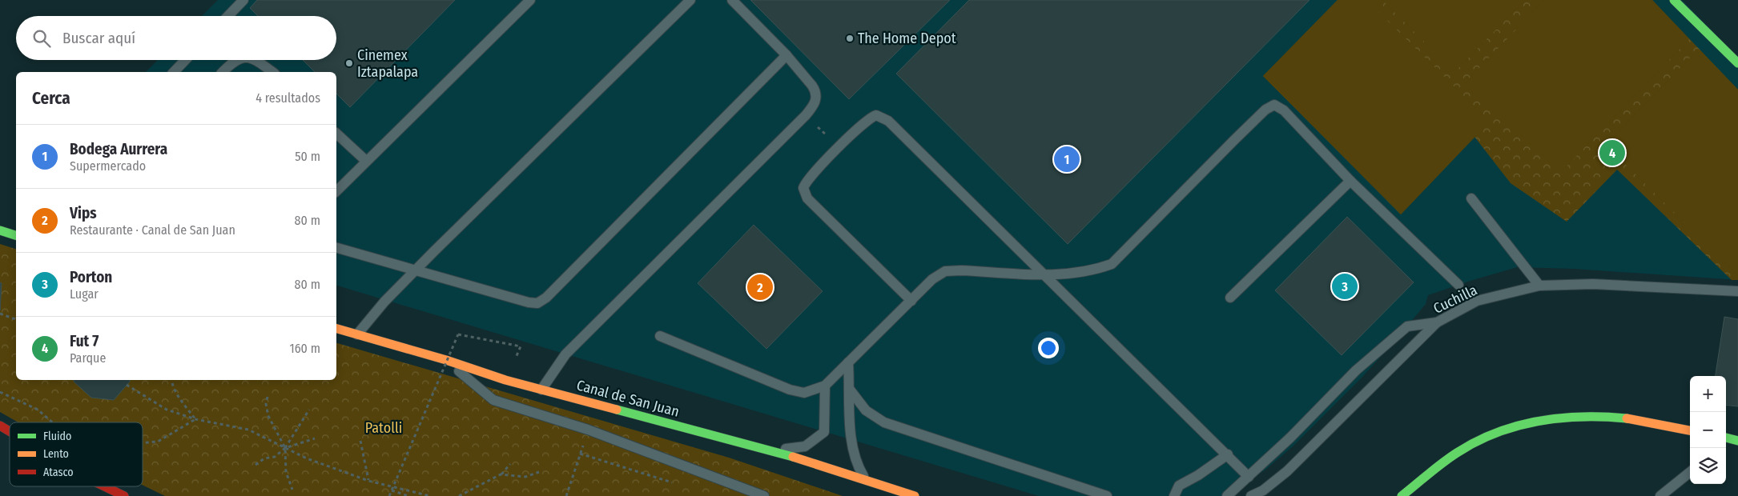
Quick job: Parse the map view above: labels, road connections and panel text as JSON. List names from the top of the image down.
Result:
{
  "streets": {
    "main road": ["Canal de San Juan"],
    "lane": ["Cuchilla"]
  },
  "parks": ["Patolli"],
  "places": ["The Home Depot", "Cinemex Iztapalapa"],
  "legend": ["Fluido", "Lento", "Atasco"],
  "page": {
    "search": "Buscar aquí",
    "heading": ["Cerca", "4 resultados"],
    "list": [
      {
        "mark": "1",
        "name": "Bodega Aurrera",
        "note": "Supermercado",
        "value": "50 m"
      },
      {
        "mark": "2",
        "name": "Vips",
        "note": "Restaurante · Canal de San Juan",
        "value": "80 m"
      },
      {
        "mark": "3",
        "name": "Porton",
        "note": "Lugar",
        "value": "80 m"
      },
      {
        "mark": "4",
        "name": "Fut 7",
        "note": "Parque",
        "value": "160 m"
      }
    ],
    "pins": [
      "4",
      "1",
      "3",
      "2"
    ],
    "map_buttons": ["+", "−"]
  }
}
